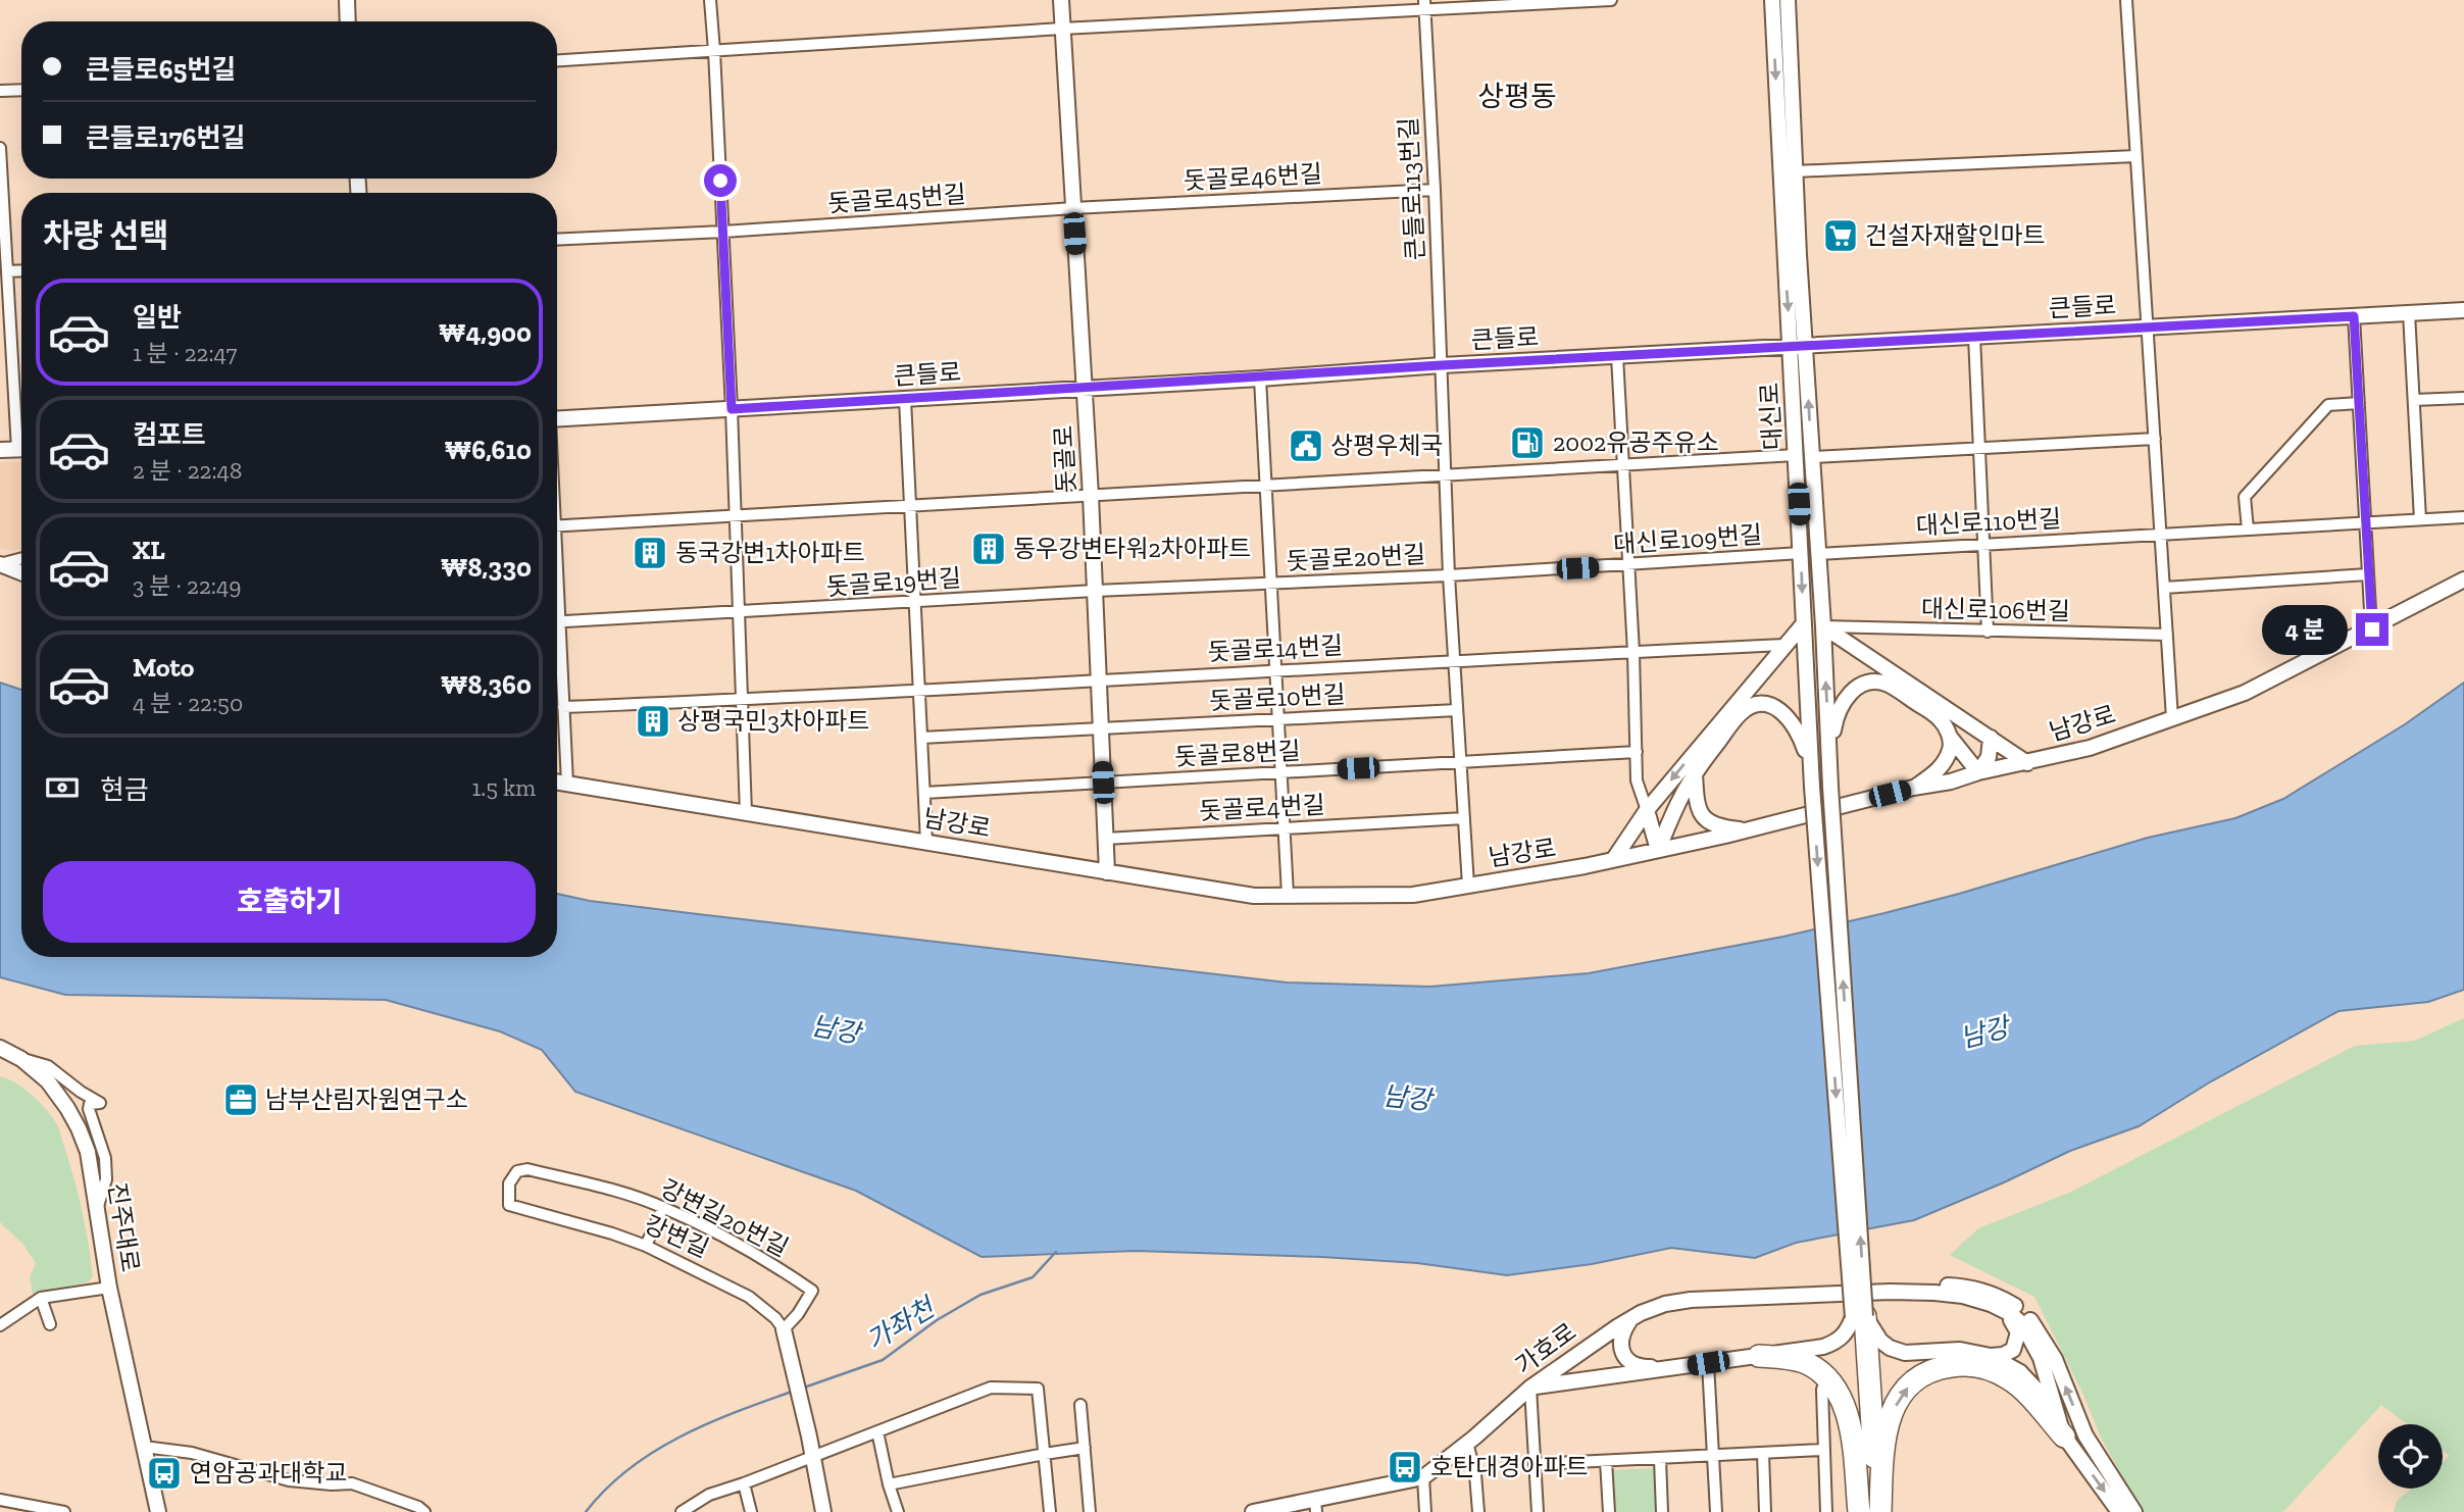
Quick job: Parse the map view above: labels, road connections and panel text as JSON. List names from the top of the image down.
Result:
{
  "streets": {
    "street": [
      "돗골로46번길",
      "큰들로113번길",
      "돗골로45번길",
      "큰들로",
      "대신로",
      "돗골로",
      "대신로110번길",
      "대신로109번길",
      "돗골로20번길",
      "돗골로19번길",
      "대신로106번길",
      "돗골로14번길",
      "돗골로10번길",
      "남강로",
      "돗골로8번길",
      "돗골로4번길",
      "강변길20번길",
      "진주대로",
      "강변길",
      "가호로"
    ]
  },
  "crossings": [
    ["돗골로46번길", "큰들로113번길"],
    ["돗골로46번길", "돗골로45번길"],
    ["돗골로46번길", "돗골로"],
    ["큰들로113번길", "큰들로"],
    ["큰들로113번길", "대신로109번길"],
    ["큰들로113번길", "돗골로20번길"],
    ["큰들로113번길", "돗골로14번길"],
    ["큰들로113번길", "돗골로10번길"],
    ["큰들로113번길", "남강로"],
    ["큰들로113번길", "돗골로8번길"],
    ["큰들로113번길", "돗골로4번길"],
    ["돗골로45번길", "돗골로"],
    ["큰들로", "대신로"],
    ["큰들로", "돗골로"],
    ["대신로", "대신로110번길"],
    ["대신로", "대신로109번길"],
    ["대신로", "대신로106번길"],
    ["돗골로", "돗골로20번길"],
    ["돗골로", "돗골로19번길"],
    ["돗골로", "돗골로14번길"],
    ["돗골로", "돗골로10번길"],
    ["돗골로", "남강로"],
    ["돗골로", "돗골로8번길"],
    ["돗골로", "돗골로4번길"],
    ["대신로109번길", "돗골로20번길"],
    ["돗골로20번길", "돗골로19번길"],
    ["강변길20번길", "강변길"]
  ],
  "districts": ["상평동"],
  "water": ["남강", "가좌천"],
  "places": {
    "supermarket": ["건설자재할인마트"],
    "fuel station": ["2002유공주유소"],
    "public building": ["상평우체국"],
    "building": ["동우강변타워2차아파트", "동국강변1차아파트", "상평국민3차아파트"],
    "office": ["남부산림자원연구소"],
    "bus stop": ["호탄대경아파트", "연암공과대학교"]
  },
  "page": {
    "banner": ["큰들로65번길", "큰들로176번길"],
    "heading": "차량 선택",
    "list": [
      {
        "name": "일반",
        "note": "1 분 · 22:47",
        "value": "₩4,900"
      },
      {
        "name": "컴포트",
        "note": "2 분 · 22:48",
        "value": "₩6,610"
      },
      {
        "name": "XL",
        "note": "3 분 · 22:49",
        "value": "₩8,330"
      },
      {
        "name": "Moto",
        "note": "4 분 · 22:50",
        "value": "₩8,360"
      }
    ],
    "bubble": "4 분",
    "pay": ["현금", "1.5 km"],
    "buttons": "호출하기"
  }
}
